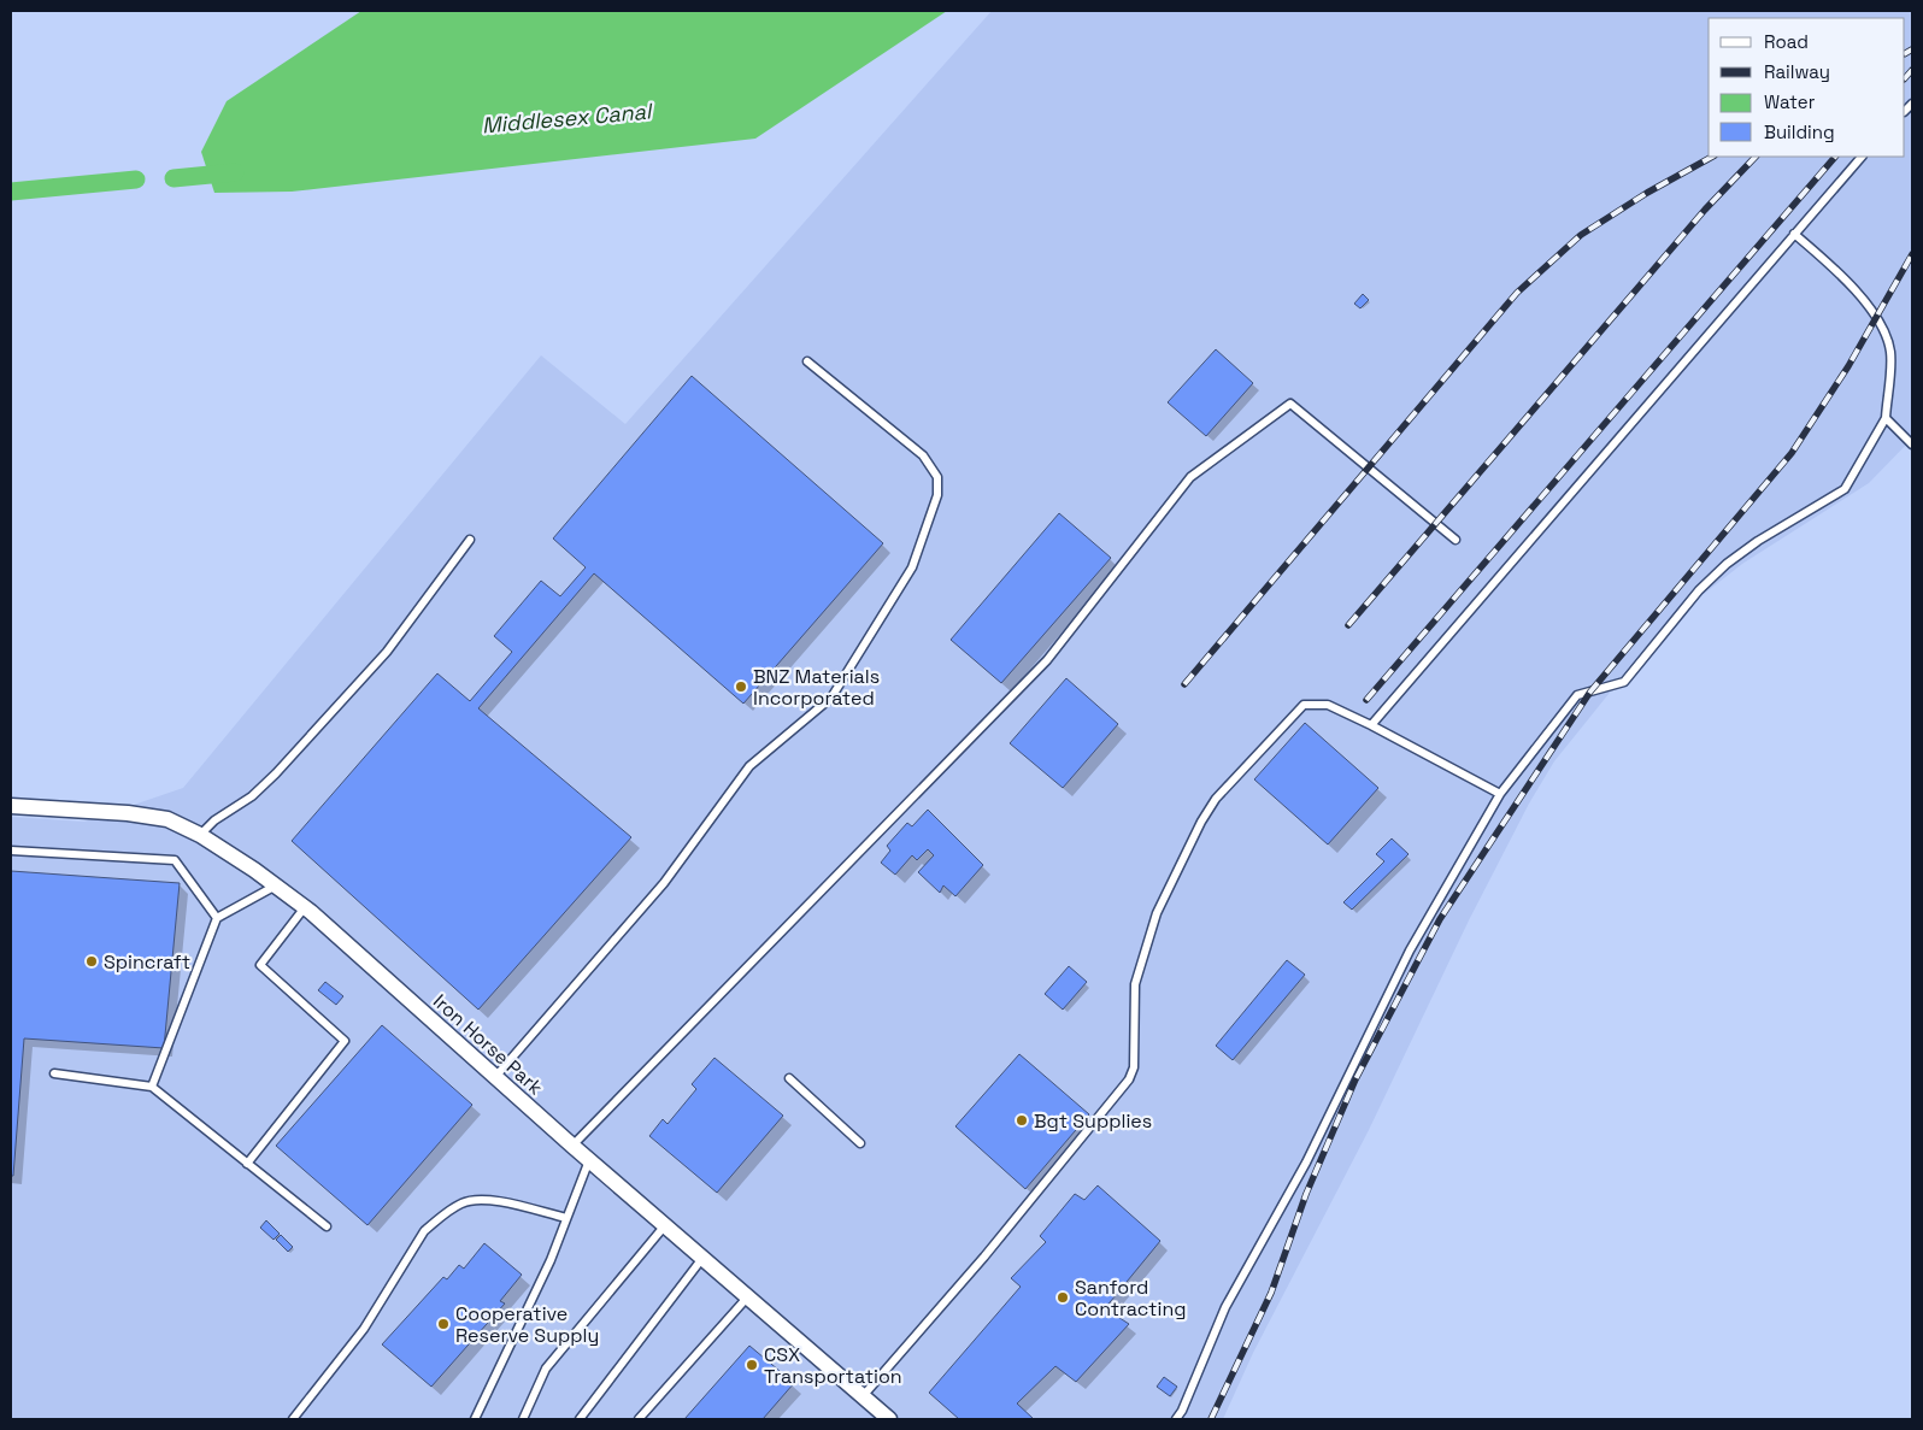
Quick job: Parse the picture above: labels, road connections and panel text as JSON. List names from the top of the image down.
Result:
{
  "streets": {
    "street": ["Iron Horse Park"]
  },
  "water": ["Middlesex Canal"],
  "places": [
    "BNZ Materials Incorporated",
    "Spincraft",
    "Bgt Supplies",
    "Sanford Contracting",
    "Cooperative Reserve Supply",
    "CSX Transportation"
  ],
  "legend": [
    "Road",
    "Railway",
    "Water",
    "Building"
  ]
}
